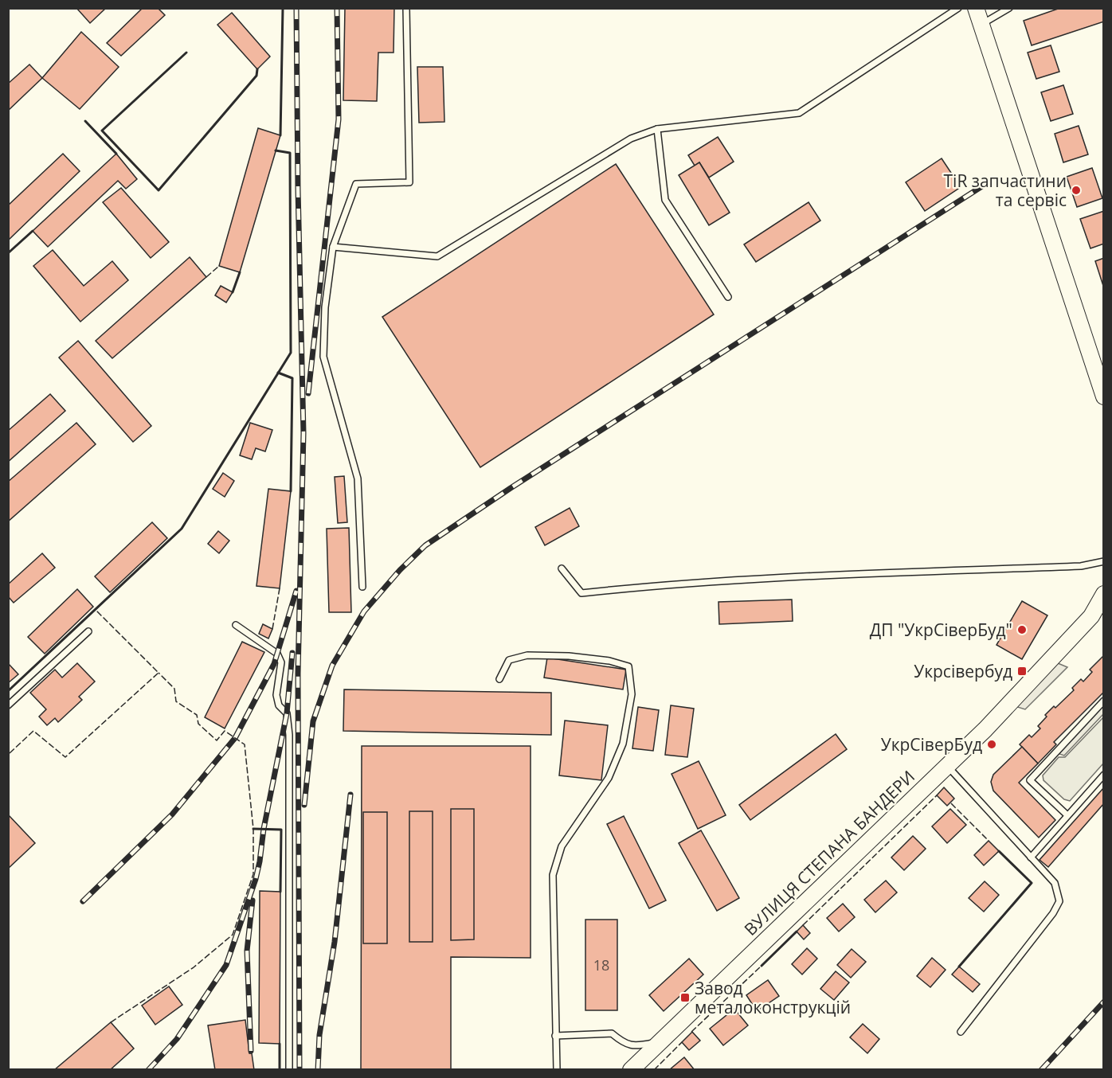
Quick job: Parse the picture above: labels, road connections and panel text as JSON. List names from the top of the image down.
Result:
{
  "streets": {
    "street": ["ВУЛИЦЯ СТЕПАНА БАНДЕРИ"]
  },
  "places": {
    "other": ["TiR запчастини та сервіс", "ДП \"УкрСіверБуд\"", "УкрСіверБуд"],
    "transit": ["Укрсівербуд", "Завод металоконструкцій"]
  },
  "house_numbers": ["18"]
}
